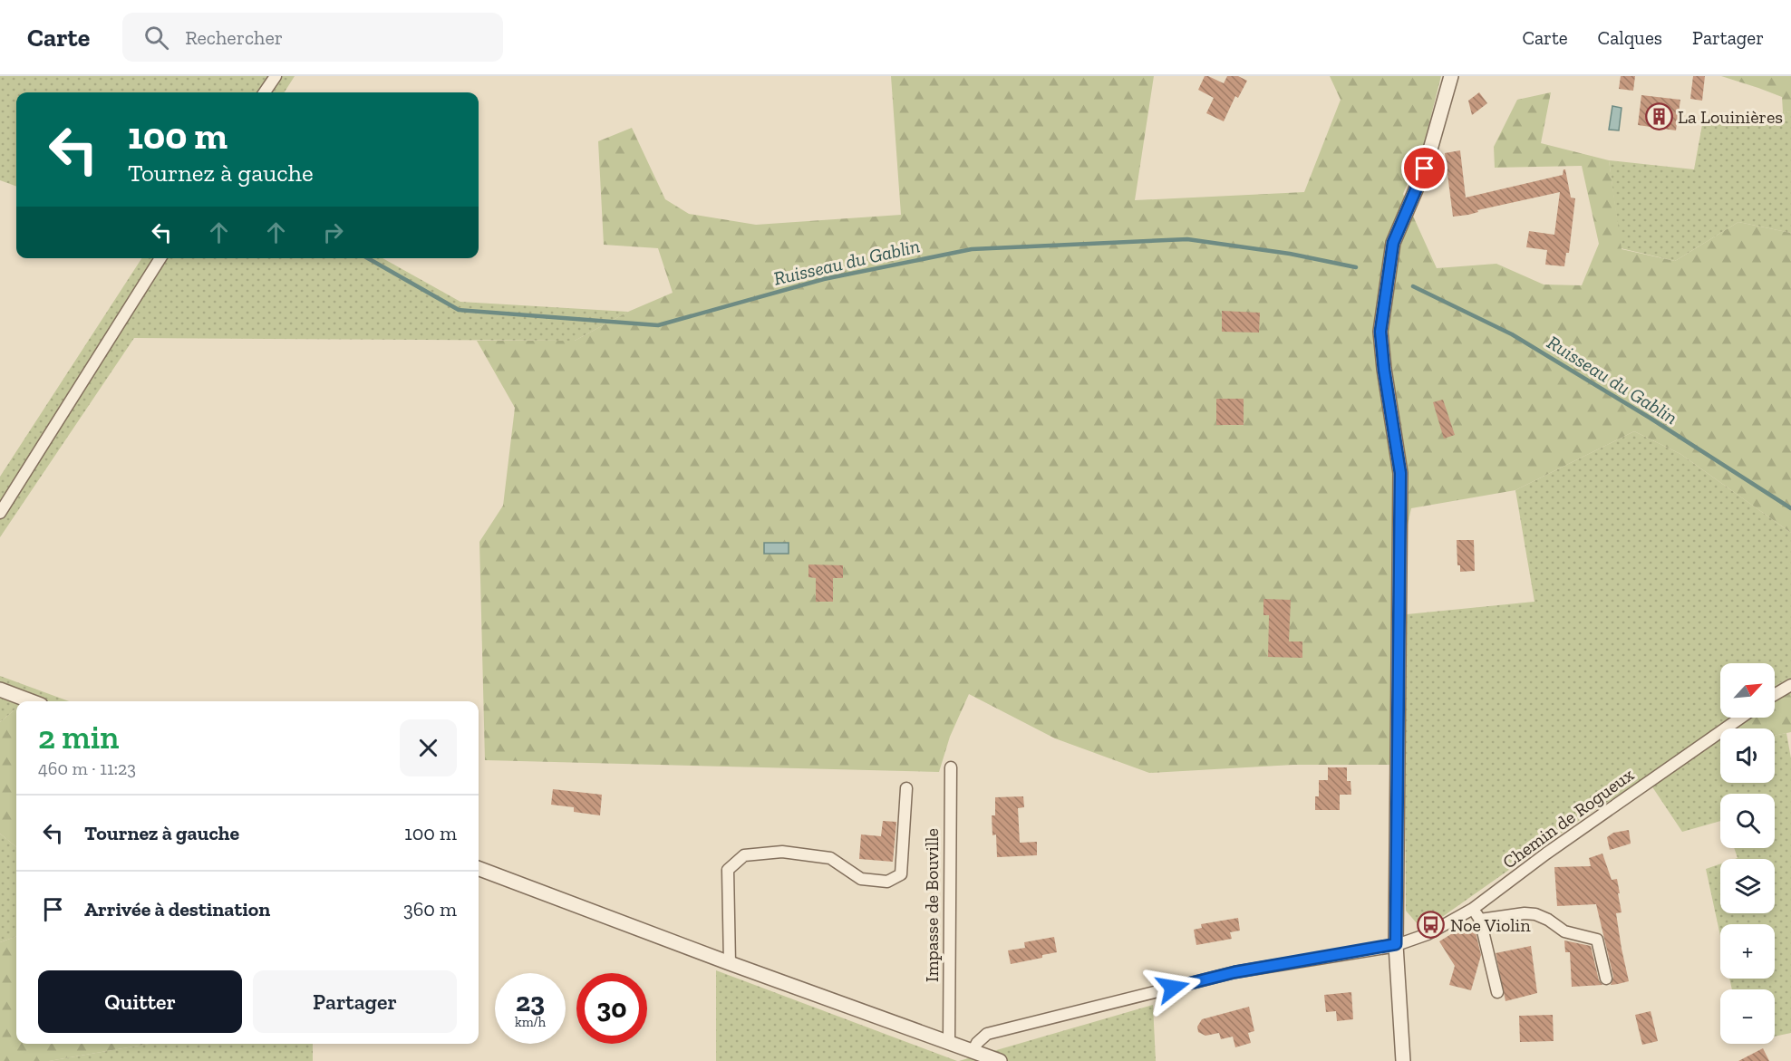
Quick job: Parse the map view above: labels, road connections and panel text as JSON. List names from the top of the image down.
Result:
{
  "streets": {
    "street": ["Chemin de Rogueux", "Impasse de Bouville"]
  },
  "water": ["Ruisseau du Gablin"],
  "places": {
    "building": ["La Louinières"],
    "bus stop": ["Noe Violin"]
  },
  "north": "top right",
  "page": {
    "header": "Carte",
    "search": "Rechercher",
    "nav": ["Carte", "Calques", "Partager"],
    "turn": ["100 m", "Tournez à gauche"],
    "map_buttons": ["+", "−"],
    "heading": ["2 min", "460 m · 11:23"],
    "list": [
      {
        "name": "Tournez à gauche",
        "value": "100 m"
      },
      {
        "name": "Arrivée à destination",
        "value": "360 m"
      }
    ],
    "buttons": ["Quitter", "Partager"],
    "speed": "23 km/h",
    "limit": "30"
  }
}
